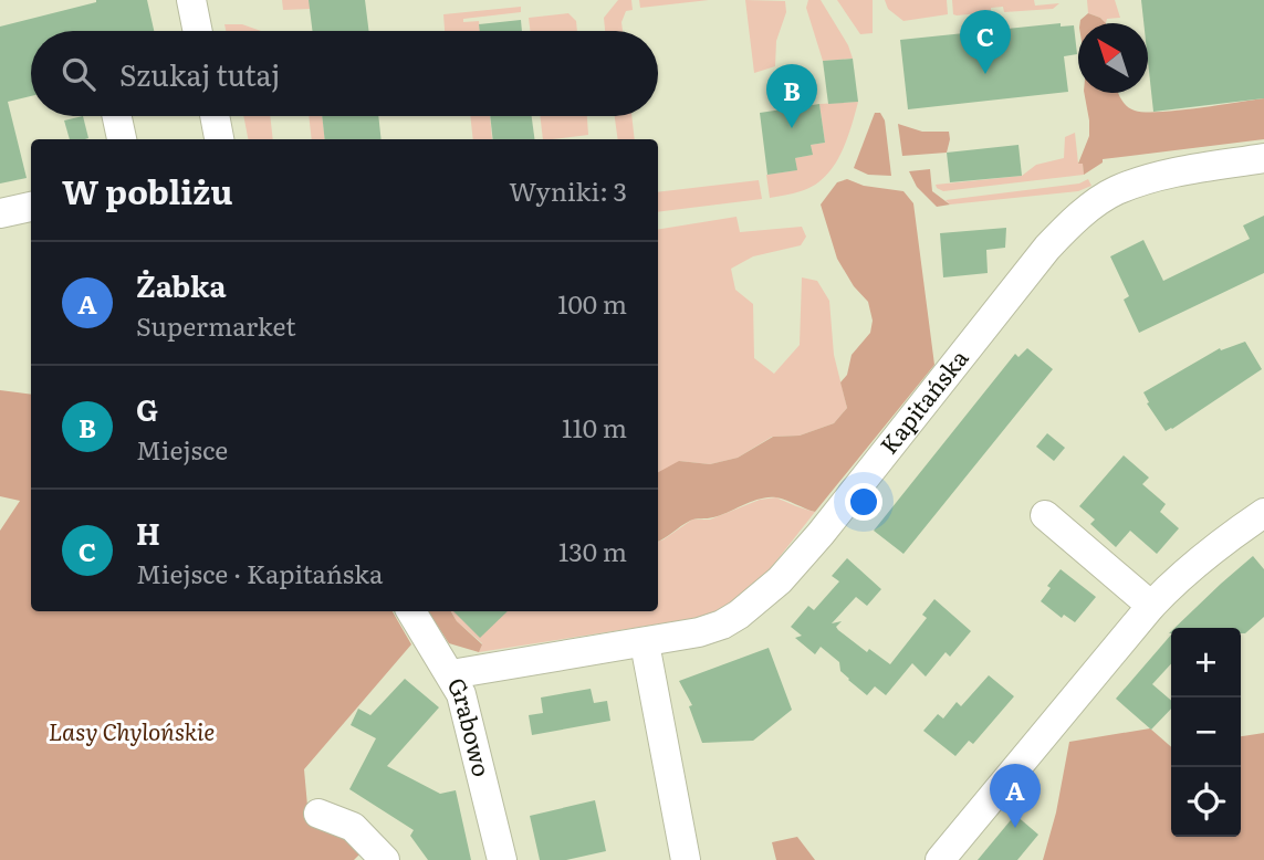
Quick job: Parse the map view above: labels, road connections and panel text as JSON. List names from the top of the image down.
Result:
{
  "streets": {
    "street": ["Kapitańska", "Grabowo"]
  },
  "crossings": [
    ["Kapitańska", "Grabowo"]
  ],
  "parks": ["Lasy Chylońskie"],
  "north": "top left",
  "page": {
    "pins": ["C", "B", "A"],
    "search": "Szukaj tutaj",
    "heading": ["W pobliżu", "Wyniki: 3"],
    "list": [
      {
        "mark": "A",
        "name": "Żabka",
        "note": "Supermarket",
        "value": "100 m"
      },
      {
        "mark": "B",
        "name": "G",
        "note": "Miejsce",
        "value": "110 m"
      },
      {
        "mark": "C",
        "name": "H",
        "note": "Miejsce · Kapitańska",
        "value": "130 m"
      }
    ],
    "map_buttons": ["+", "−"]
  }
}
